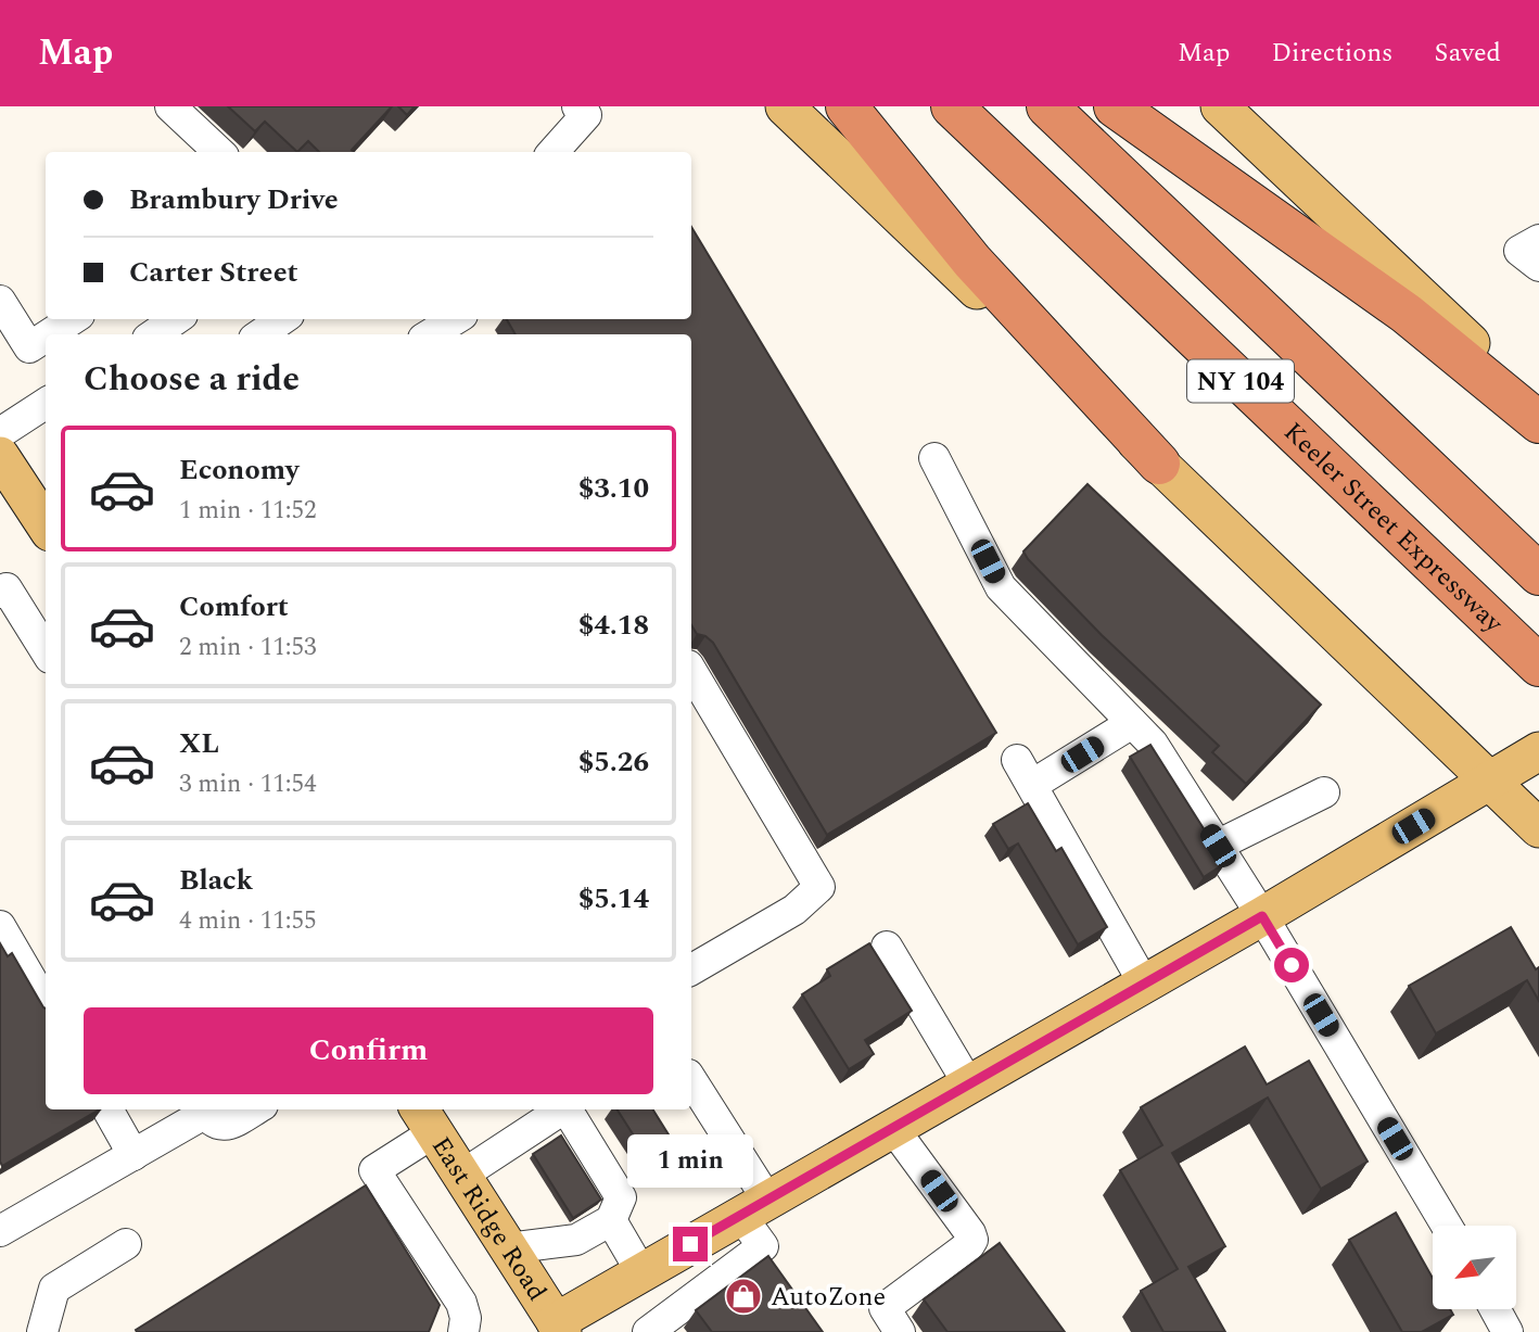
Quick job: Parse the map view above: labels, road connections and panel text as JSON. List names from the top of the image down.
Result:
{
  "streets": {
    "highway": ["NY 104", "Keeler Street Expressway"],
    "main road": ["East Ridge Road"]
  },
  "places": {
    "shop": ["AutoZone"]
  },
  "north": "bottom left",
  "page": {
    "header": "Map",
    "nav": ["Map", "Directions", "Saved"],
    "banner": ["Brambury Drive", "Carter Street"],
    "heading": "Choose a ride",
    "list": [
      {
        "name": "Economy",
        "note": "1 min · 11:52",
        "value": "$3.10"
      },
      {
        "name": "Comfort",
        "note": "2 min · 11:53",
        "value": "$4.18"
      },
      {
        "name": "XL",
        "note": "3 min · 11:54",
        "value": "$5.26"
      },
      {
        "name": "Black",
        "note": "4 min · 11:55",
        "value": "$5.14"
      }
    ],
    "buttons": "Confirm",
    "bubble": "1 min"
  }
}
